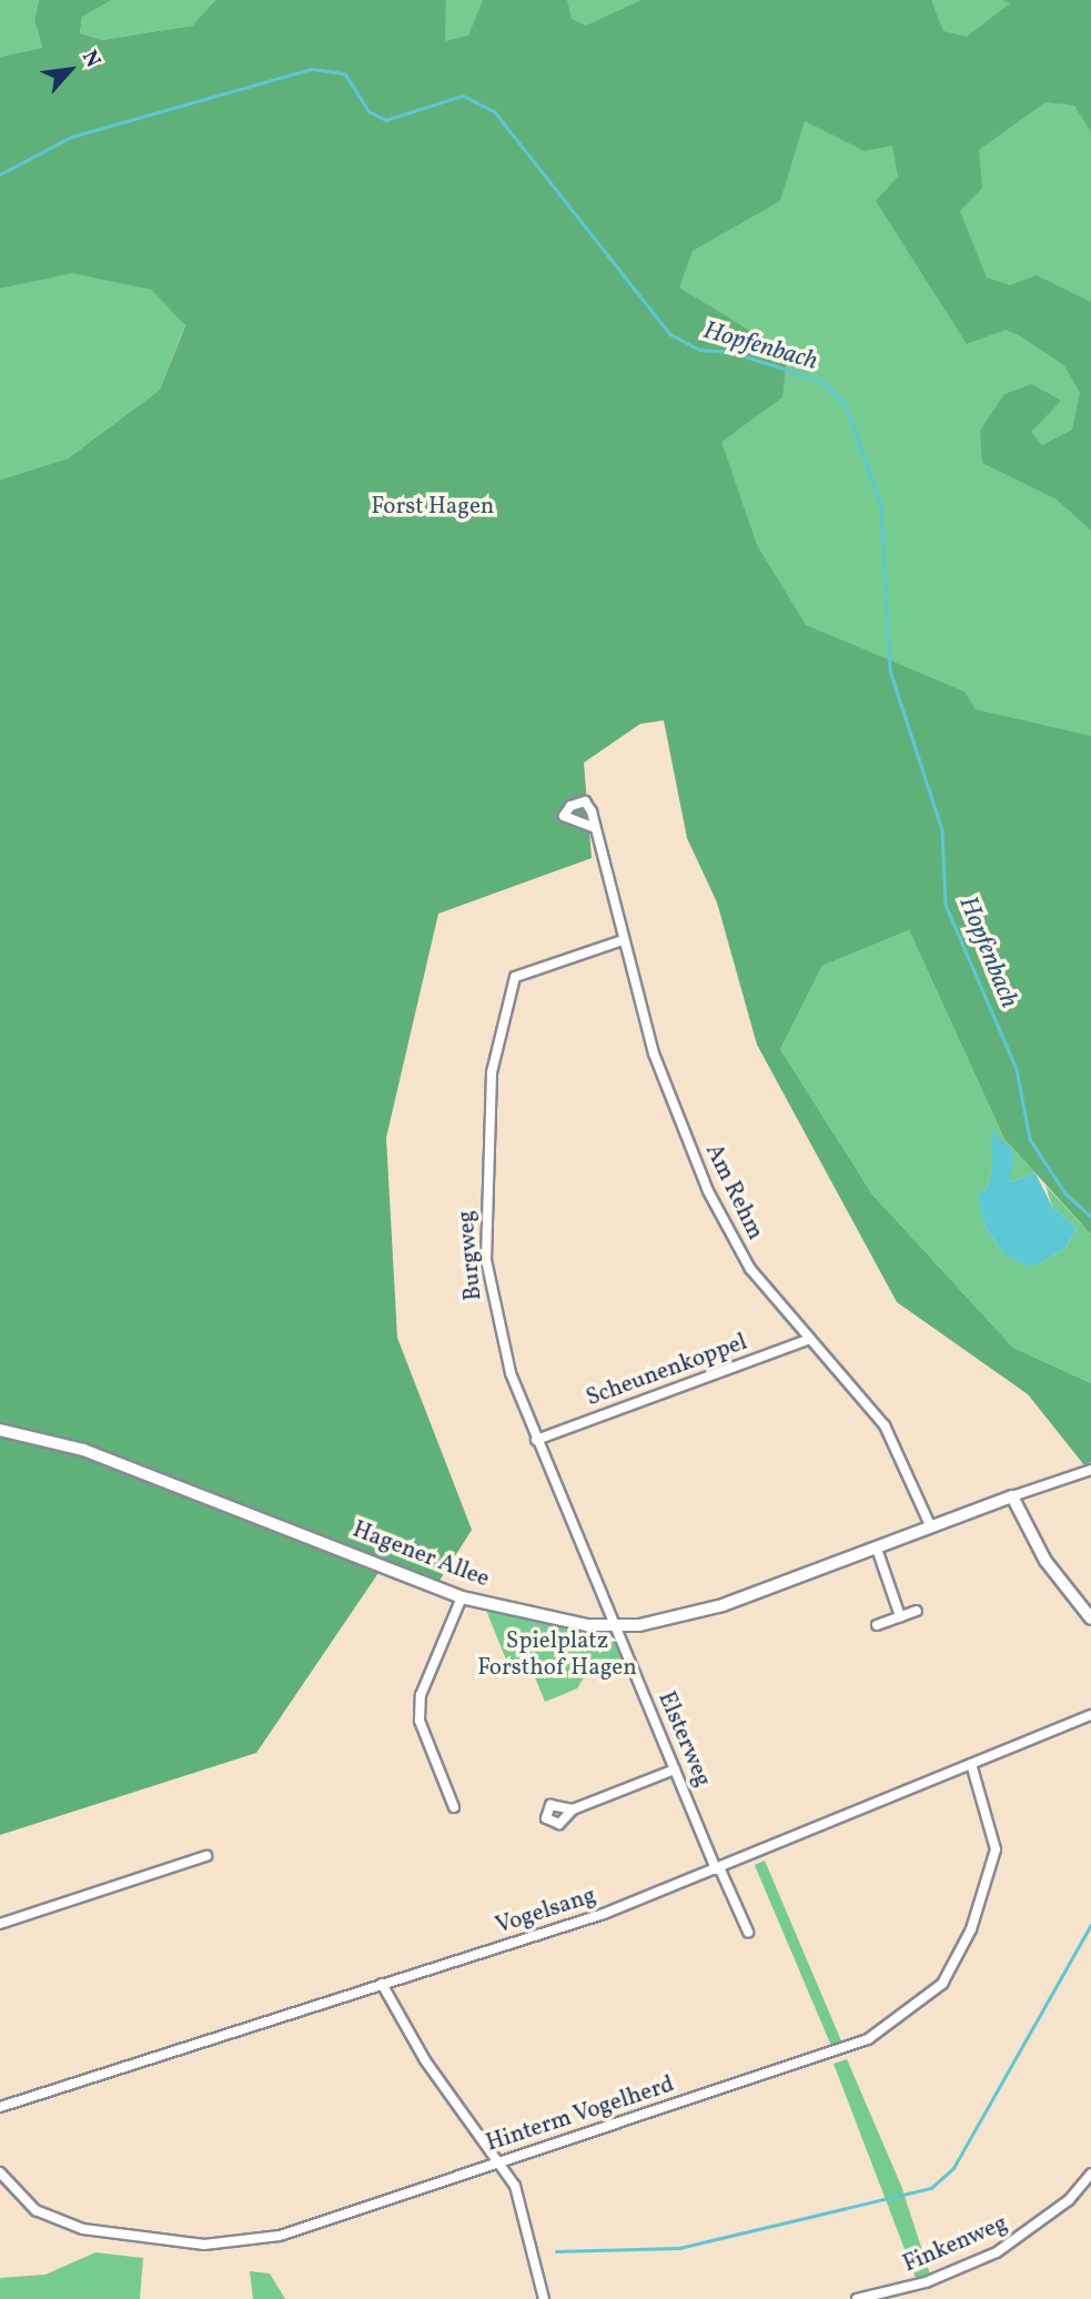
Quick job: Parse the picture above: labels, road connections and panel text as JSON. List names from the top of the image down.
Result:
{
  "streets": {
    "street": [
      "Am Rehm",
      "Burgweg",
      "Scheunenkoppel",
      "Hagener Allee",
      "Elsterweg",
      "Vogelsang",
      "Hinterm Vogelherd",
      "Finkenweg"
    ]
  },
  "crossings": [
    ["Am Rehm", "Burgweg"],
    ["Am Rehm", "Scheunenkoppel"],
    ["Am Rehm", "Hagener Allee"],
    ["Burgweg", "Scheunenkoppel"],
    ["Burgweg", "Hagener Allee"],
    ["Burgweg", "Elsterweg"],
    ["Hagener Allee", "Elsterweg"],
    ["Elsterweg", "Vogelsang"],
    ["Vogelsang", "Hinterm Vogelherd"]
  ],
  "water": ["Hopfenbach"],
  "parks": ["Forst Hagen", "Spielplatz Forsthof Hagen"],
  "north": "top right"
}
